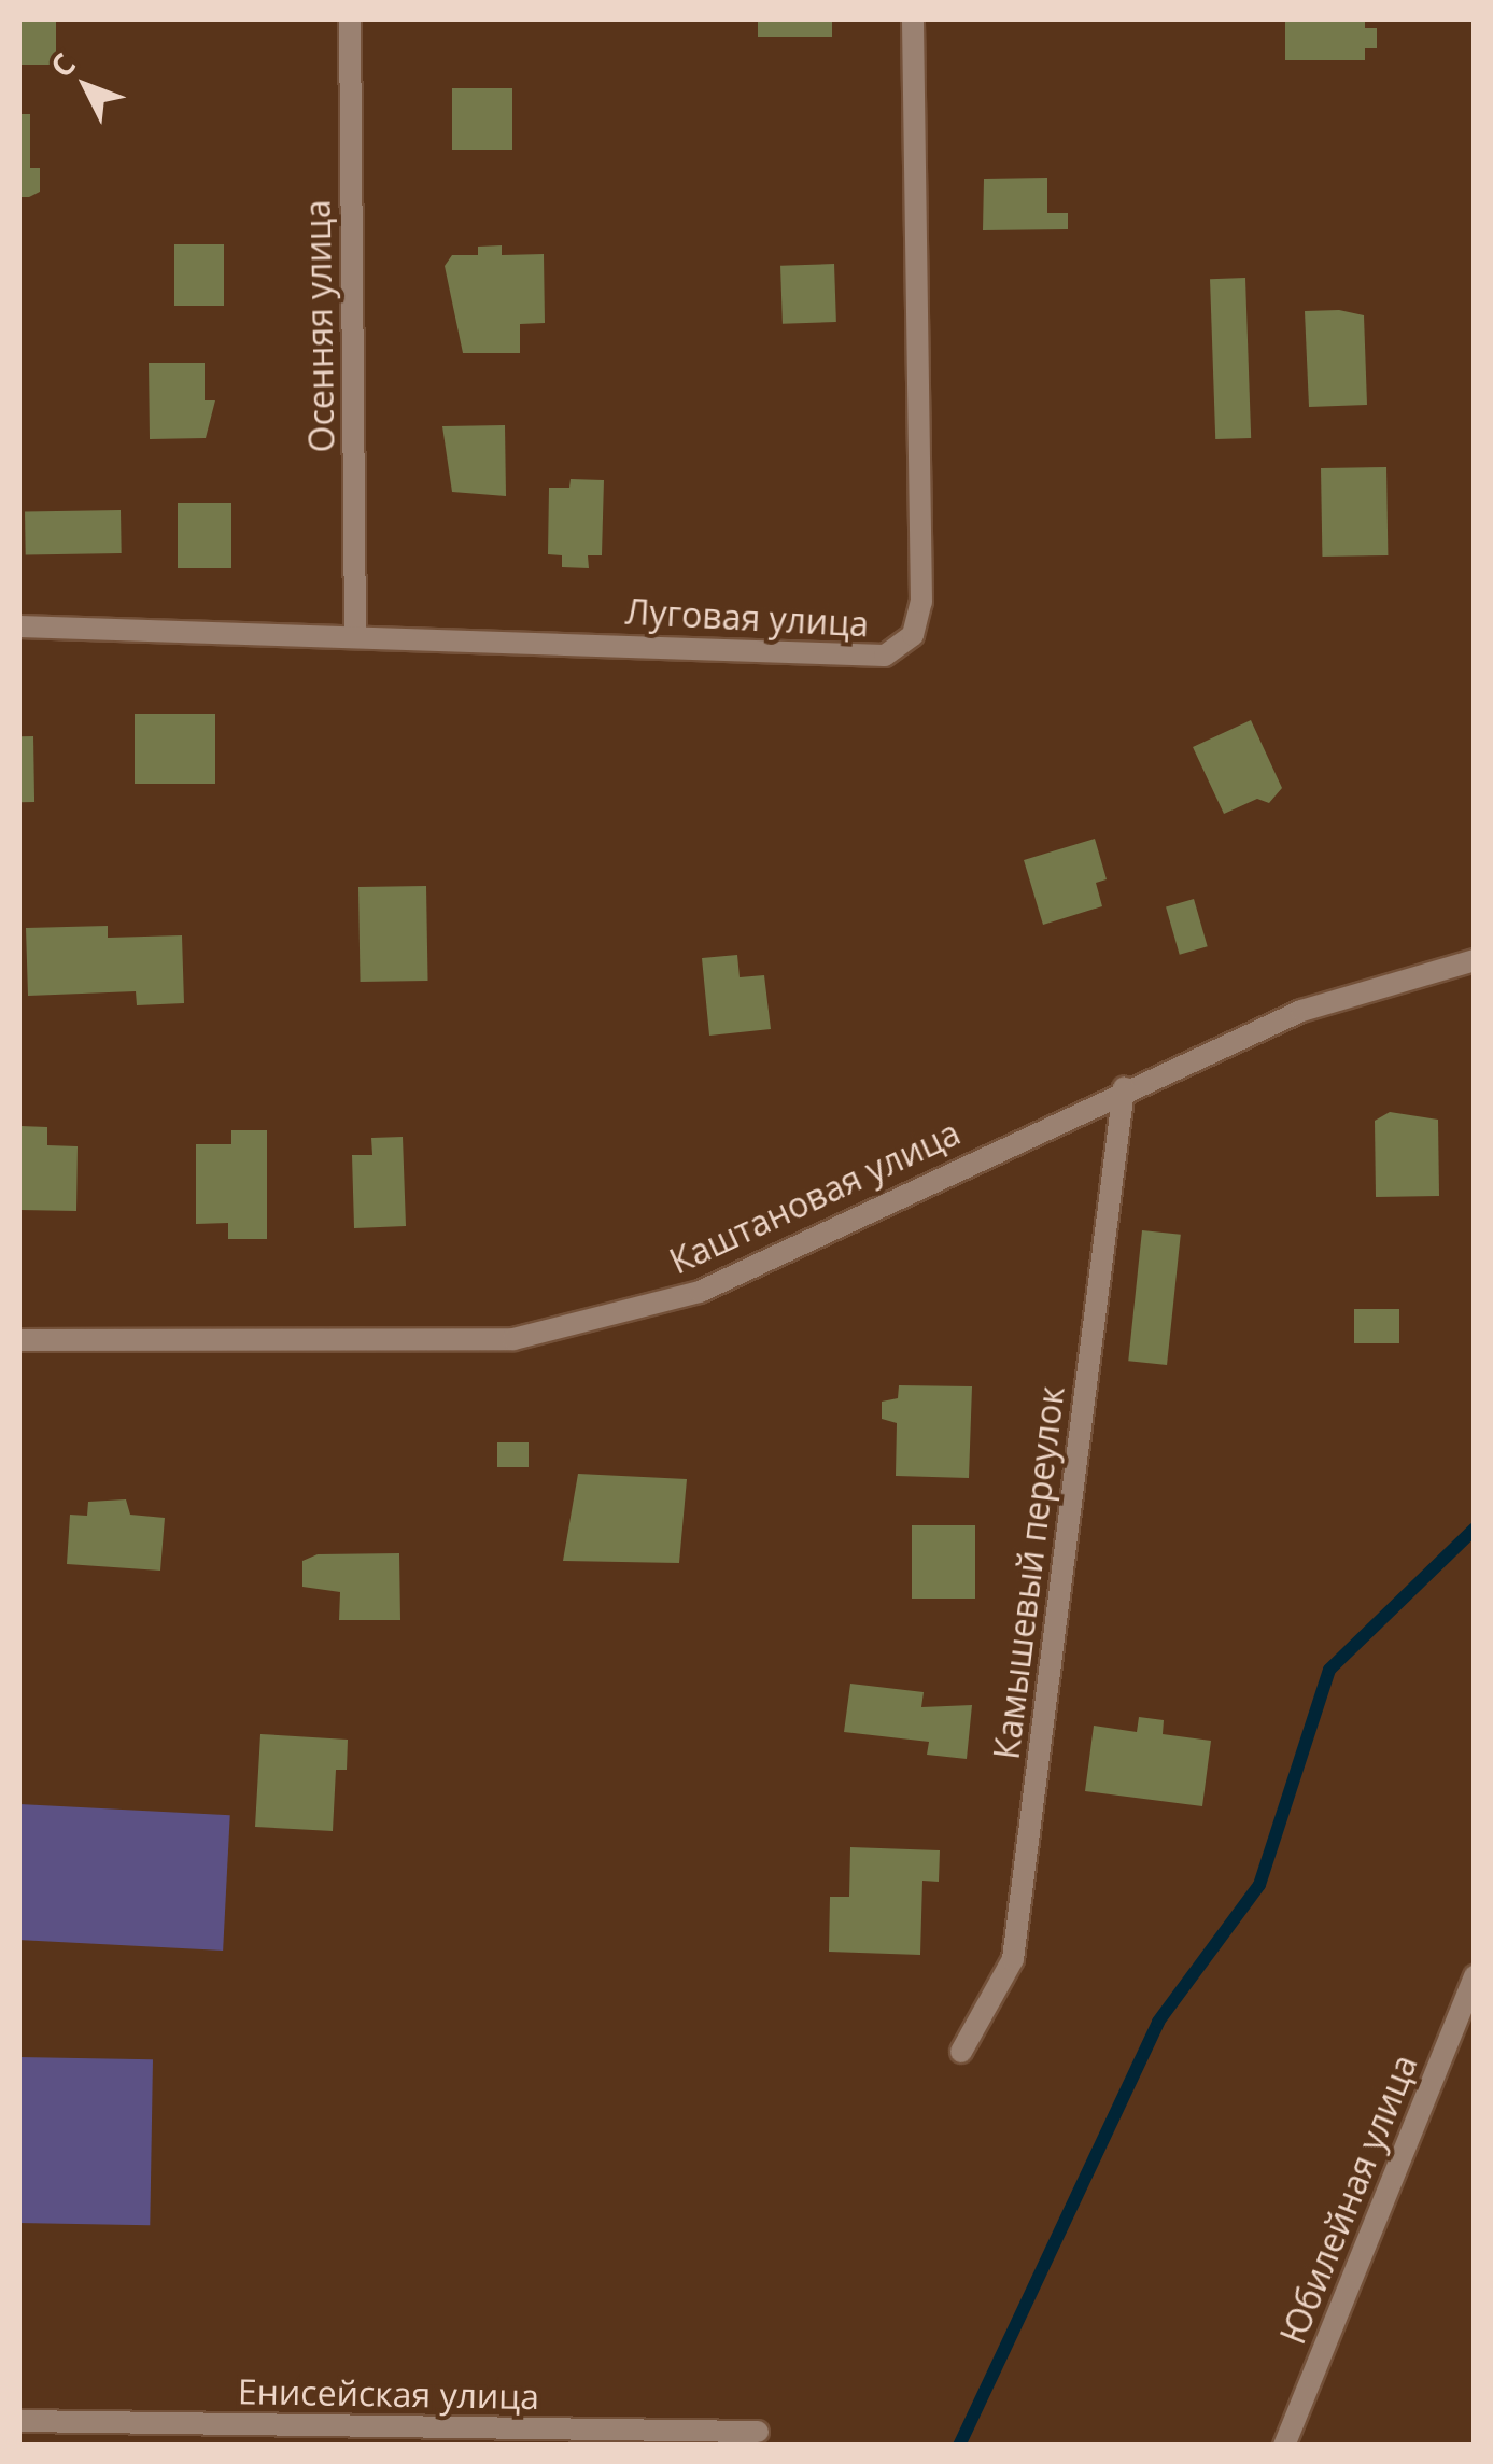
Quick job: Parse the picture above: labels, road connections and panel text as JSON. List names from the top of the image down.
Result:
{
  "streets": {
    "street": [
      "Осенняя улица",
      "Луговая улица",
      "Каштановая улица",
      "Камышевый переулок",
      "Юбилейная улица",
      "Енисейская улица"
    ]
  },
  "crossings": [
    ["Осенняя улица", "Луговая улица"],
    ["Каштановая улица", "Камышевый переулок"]
  ],
  "north": "top left"
}
